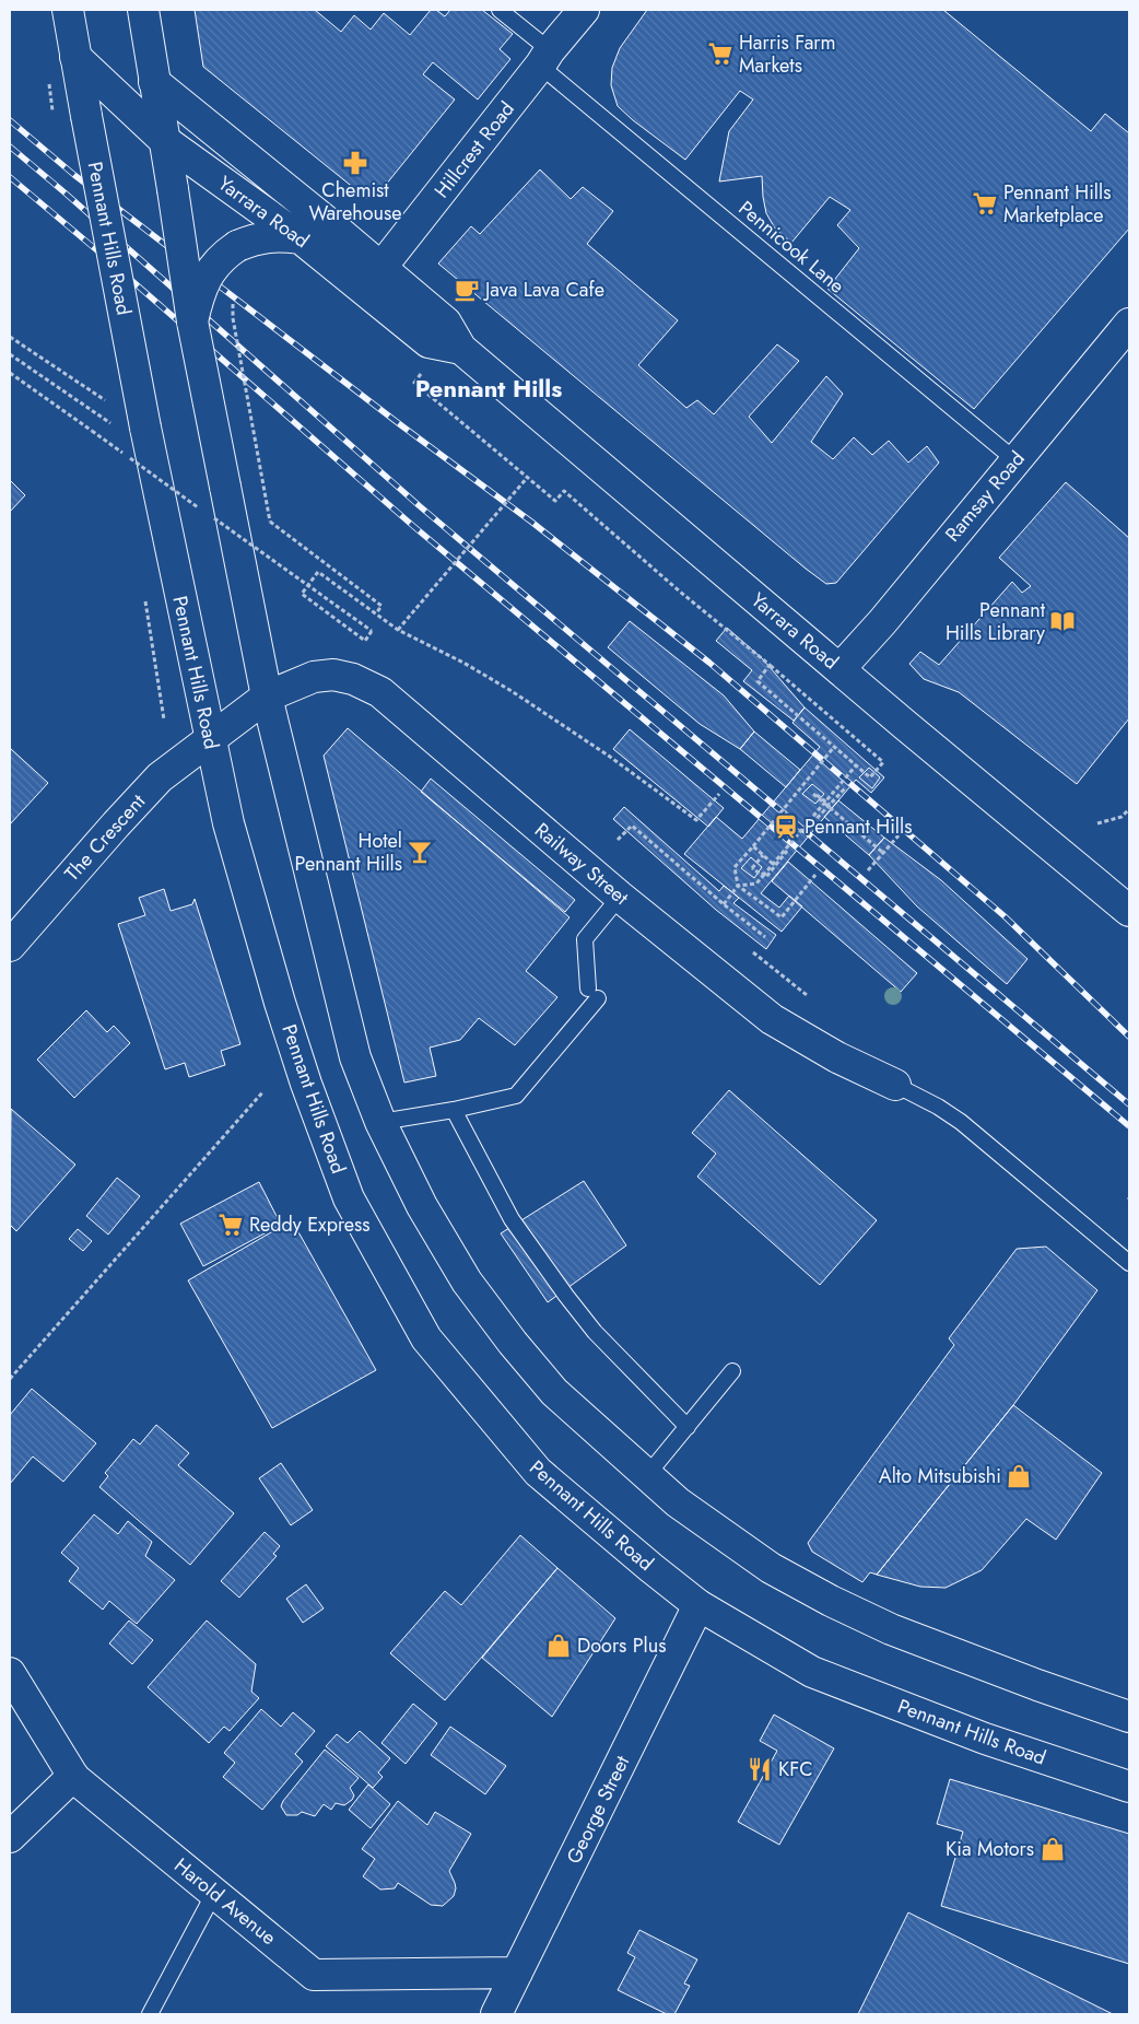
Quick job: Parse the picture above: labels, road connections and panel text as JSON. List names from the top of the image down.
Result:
{
  "streets": {
    "main road": [
      "Hillcrest Road",
      "Yarrara Road",
      "Pennant Hills Road",
      "Ramsay Road",
      "The Crescent",
      "Railway Street",
      "George Street",
      "Harold Avenue"
    ],
    "lane": ["Pennicook Lane"]
  },
  "crossings": [
    ["Hillcrest Road", "Yarrara Road"],
    ["Hillcrest Road", "Pennicook Lane"],
    ["Yarrara Road", "Pennant Hills Road"],
    ["Yarrara Road", "Ramsay Road"],
    ["Pennant Hills Road", "The Crescent"],
    ["Pennant Hills Road", "Railway Street"],
    ["Pennant Hills Road", "George Street"],
    ["Pennicook Lane", "Ramsay Road"],
    ["The Crescent", "Railway Street"],
    ["George Street", "Harold Avenue"]
  ],
  "districts": ["Pennant Hills"],
  "places": {
    "supermarket": ["Harris Farm Markets", "Pennant Hills Marketplace", "Reddy Express"],
    "pharmacy": ["Chemist Warehouse"],
    "cafe": ["Java Lava Cafe"],
    "library": ["Pennant Hills Library"],
    "station": ["Pennant Hills"],
    "bar": ["Hotel Pennant Hills"],
    "shop": ["Alto Mitsubishi", "Doors Plus", "Kia Motors"],
    "restaurant": ["KFC"]
  }
}
